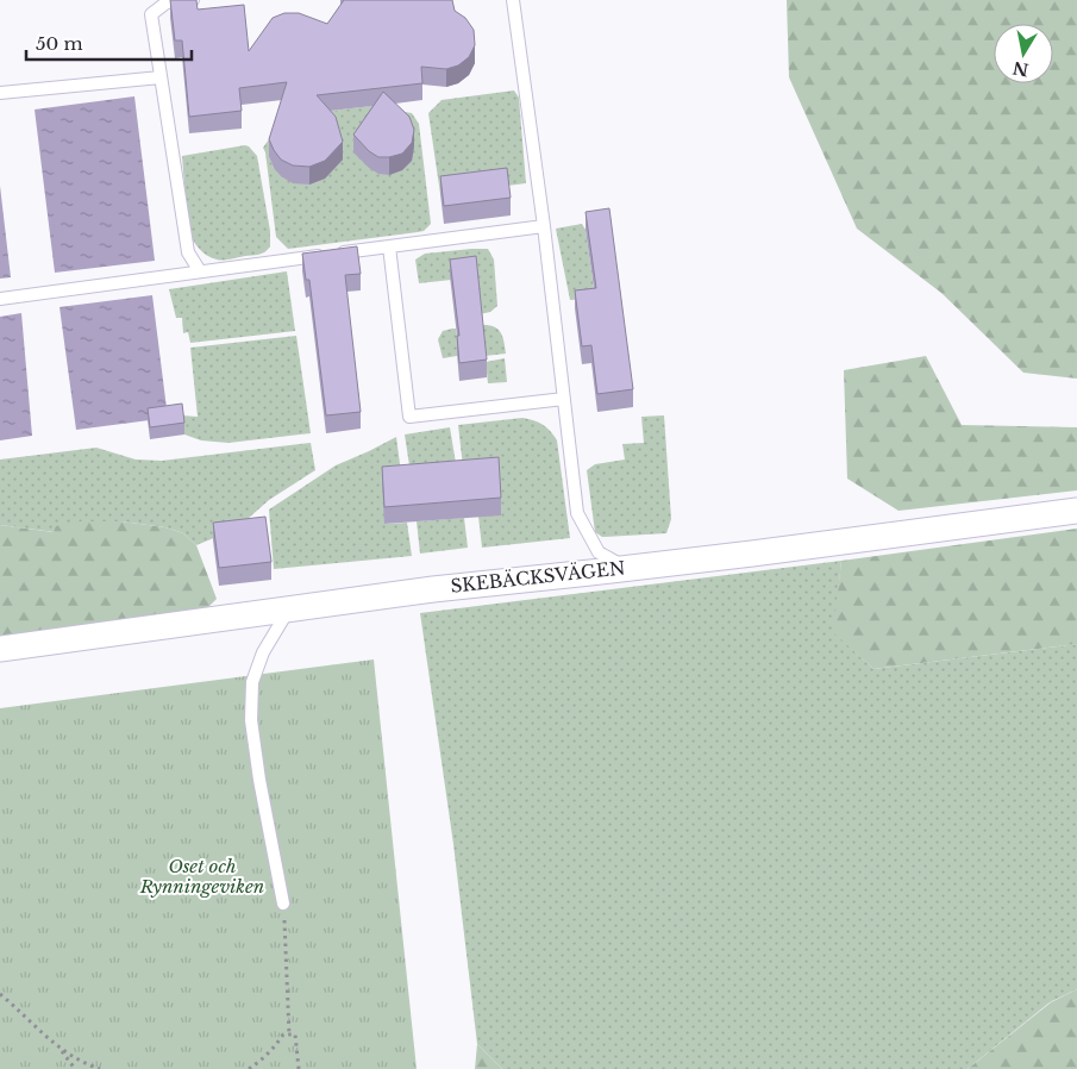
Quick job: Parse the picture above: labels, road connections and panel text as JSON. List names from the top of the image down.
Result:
{
  "streets": {
    "street": ["SKEBÄCKSVÄGEN"]
  },
  "parks": ["Oset och Rynningeviken"],
  "scale_bar": "50 m",
  "north": "bottom"
}
